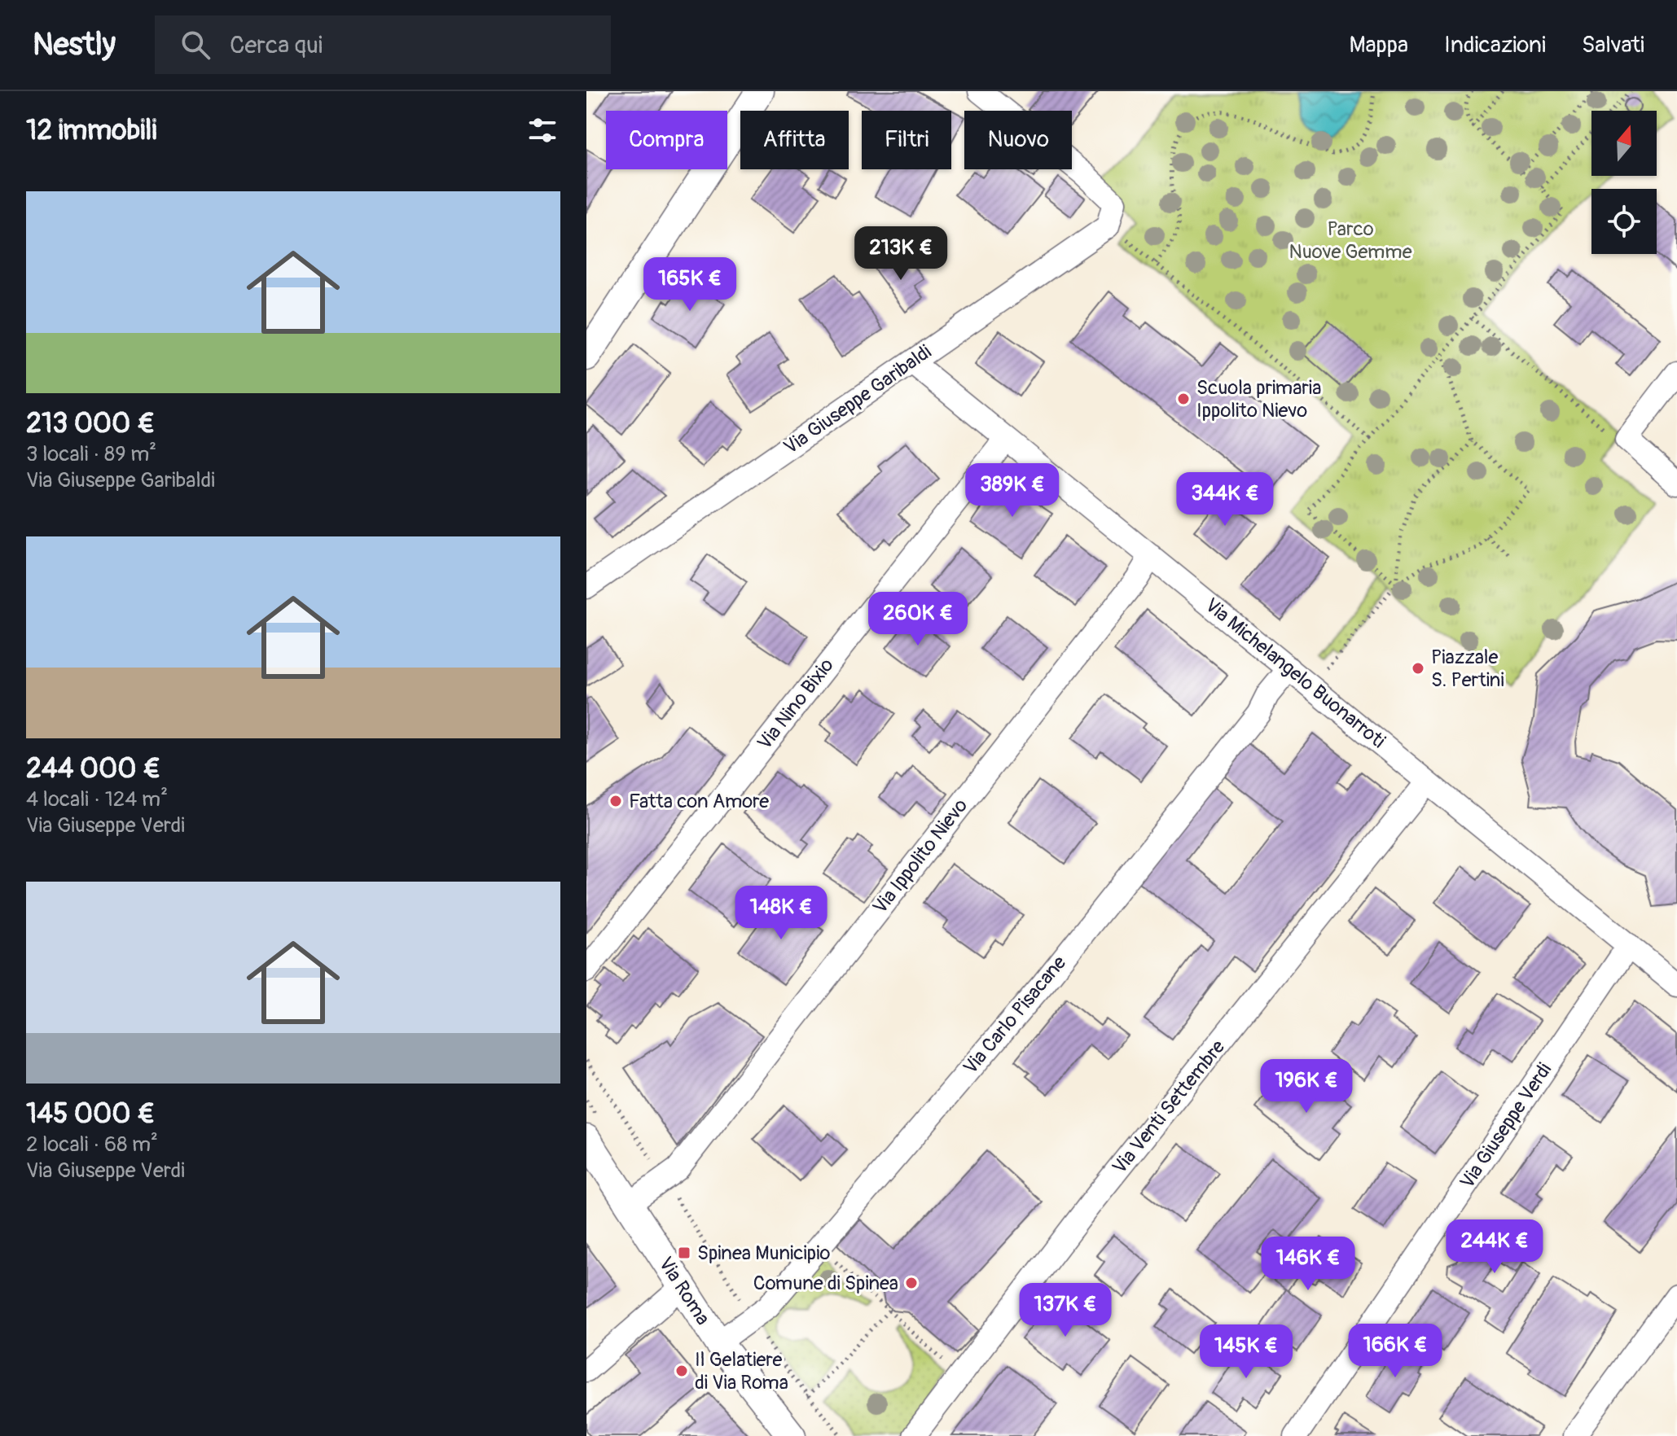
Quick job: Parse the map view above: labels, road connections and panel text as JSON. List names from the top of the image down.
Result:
{
  "streets": {
    "street": [
      "Via Giuseppe Garibaldi",
      "Via Michelangelo Buonarroti",
      "Via Nino Bixio",
      "Via Ippolito Nievo",
      "Via Carlo Pisacane",
      "Via Venti Settembre",
      "Via Giuseppe Verdi",
      "Via Roma"
    ]
  },
  "crossings": [
    ["Via Giuseppe Garibaldi", "Via Michelangelo Buonarroti"],
    ["Via Michelangelo Buonarroti", "Via Nino Bixio"],
    ["Via Michelangelo Buonarroti", "Via Ippolito Nievo"],
    ["Via Michelangelo Buonarroti", "Via Carlo Pisacane"],
    ["Via Michelangelo Buonarroti", "Via Venti Settembre"],
    ["Via Michelangelo Buonarroti", "Via Giuseppe Verdi"],
    ["Via Ippolito Nievo", "Via Roma"],
    ["Via Carlo Pisacane", "Via Roma"]
  ],
  "parks": ["Parco Nuove Gemme"],
  "places": {
    "other": [
      "Scuola primaria Ippolito Nievo",
      "Piazzale S. Pertini",
      "Fatta con Amore",
      "Comune di Spinea",
      "Il Gelatiere di Via Roma"
    ],
    "transit": ["Spinea Municipio"]
  },
  "north": "top",
  "page": {
    "header": "Nestly",
    "search": "Cerca qui",
    "nav": ["Mappa", "Indicazioni", "Salvati"],
    "heading": "12 immobili",
    "chip": [
      "Compra",
      "Affitta",
      "Filtri",
      "Nuovo"
    ],
    "list": [
      {
        "name": "213 000 €",
        "note": "3 locali · 89 m² · Via Giuseppe Garibaldi"
      },
      {
        "name": "244 000 €",
        "note": "4 locali · 124 m² · Via Giuseppe Verdi"
      },
      {
        "name": "145 000 €",
        "note": "2 locali · 68 m² · Via Giuseppe Verdi"
      }
    ],
    "price": [
      "213K €",
      "165K €",
      "389K €",
      "344K €",
      "260K €",
      "148K €",
      "196K €",
      "244K €",
      "146K €",
      "137K €",
      "166K €",
      "145K €"
    ]
  }
}
